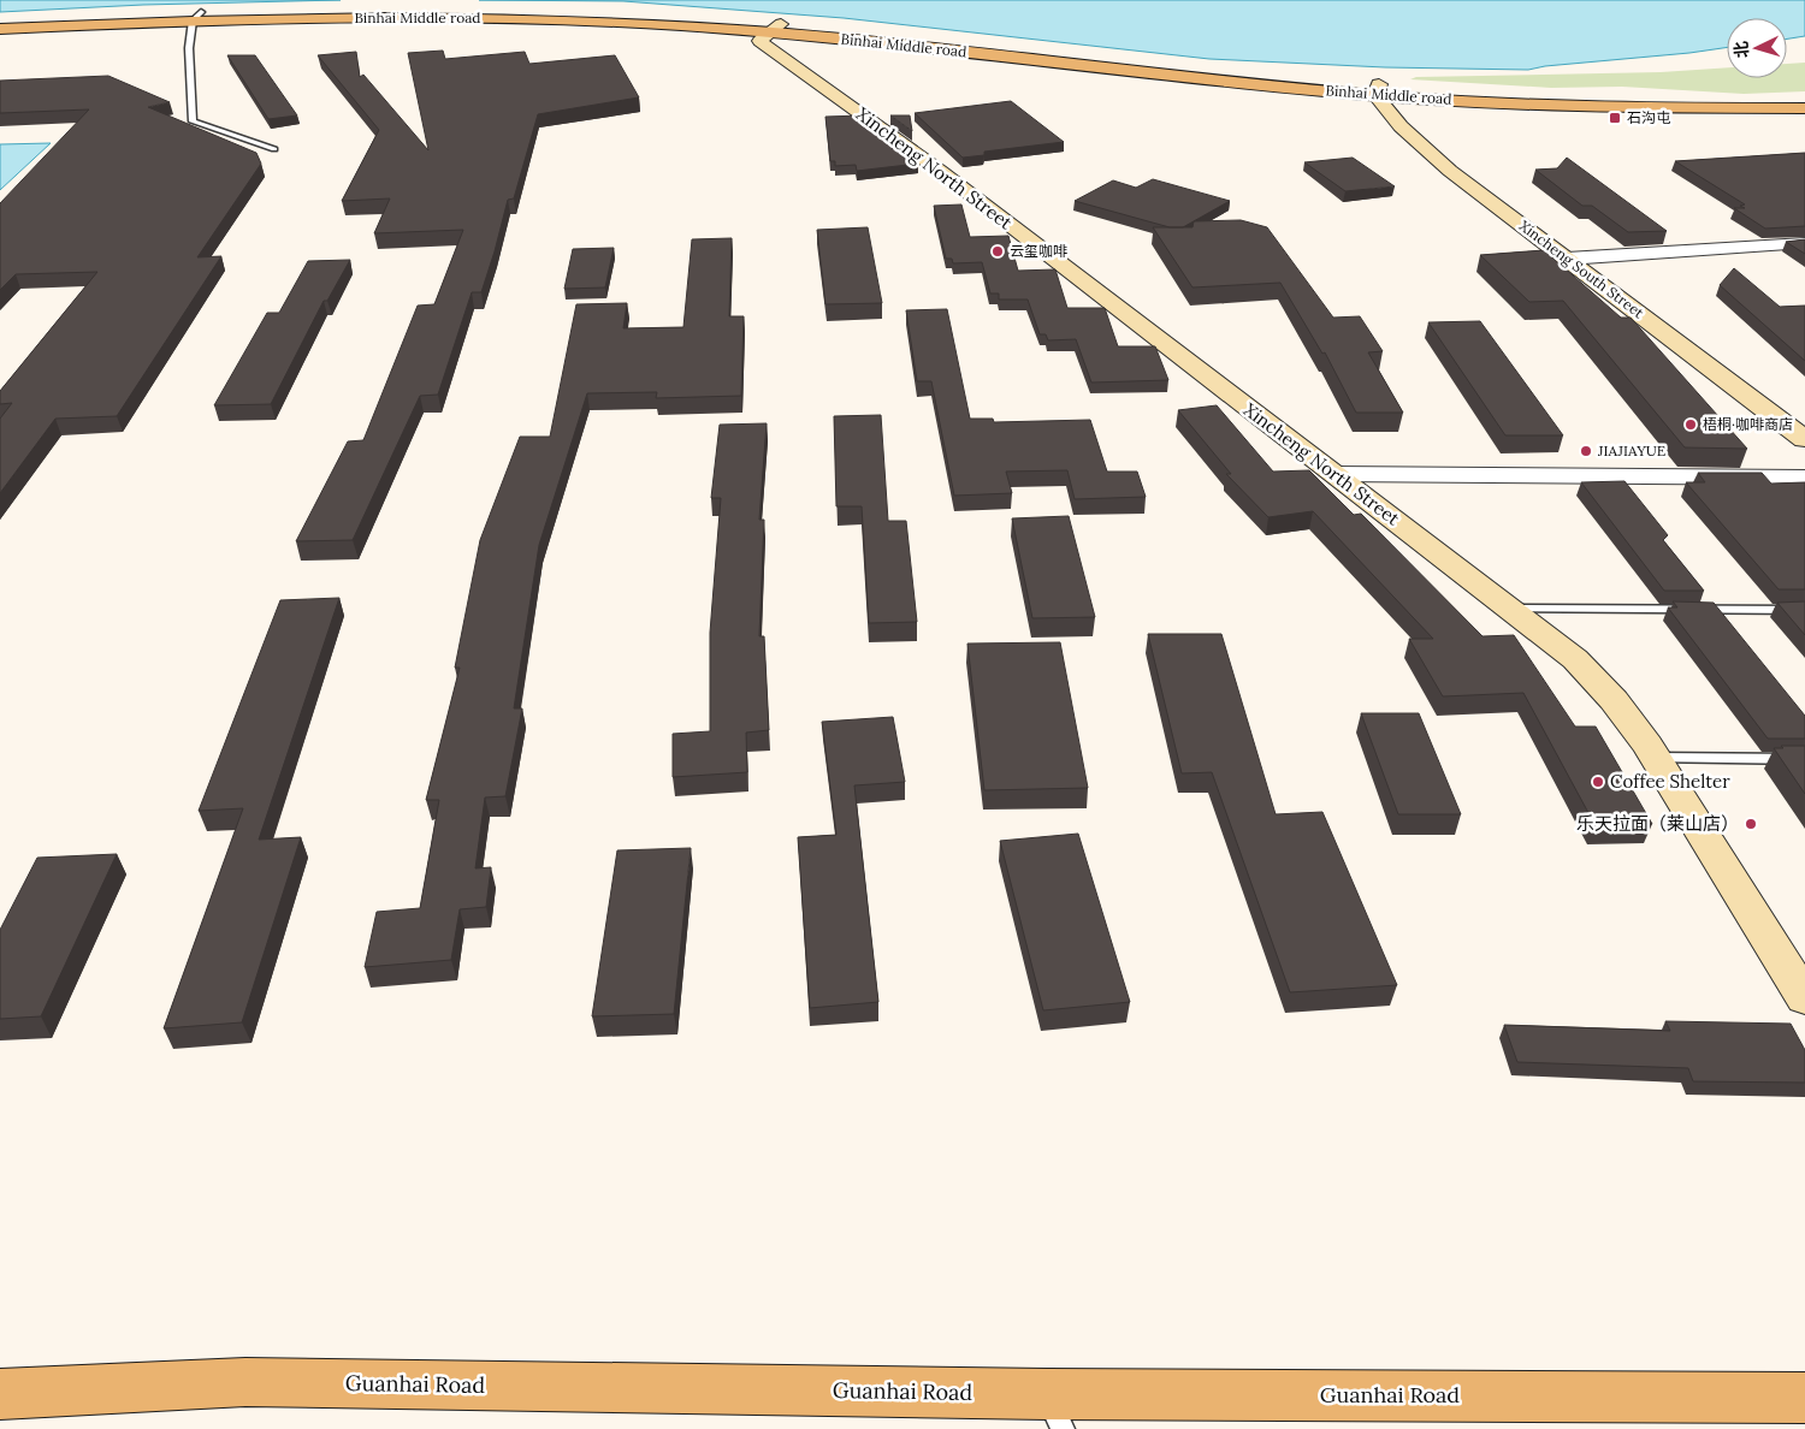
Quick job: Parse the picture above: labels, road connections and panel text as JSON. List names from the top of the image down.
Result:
{
  "streets": {
    "main road": ["Binhai Middle road", "Guanhai Road"],
    "street": ["Xincheng North Street", "Xincheng South Street"]
  },
  "crossings": [
    ["Binhai Middle road", "Xincheng North Street"],
    ["Binhai Middle road", "Xincheng South Street"]
  ],
  "places": {
    "transit": ["石沟屯"],
    "other": [
      "云玺咖啡",
      "梧桐·咖啡商店",
      "JIAJIAYUE",
      "Coffee Shelter",
      "乐天拉面（莱山店）"
    ]
  },
  "north": "left"
}
